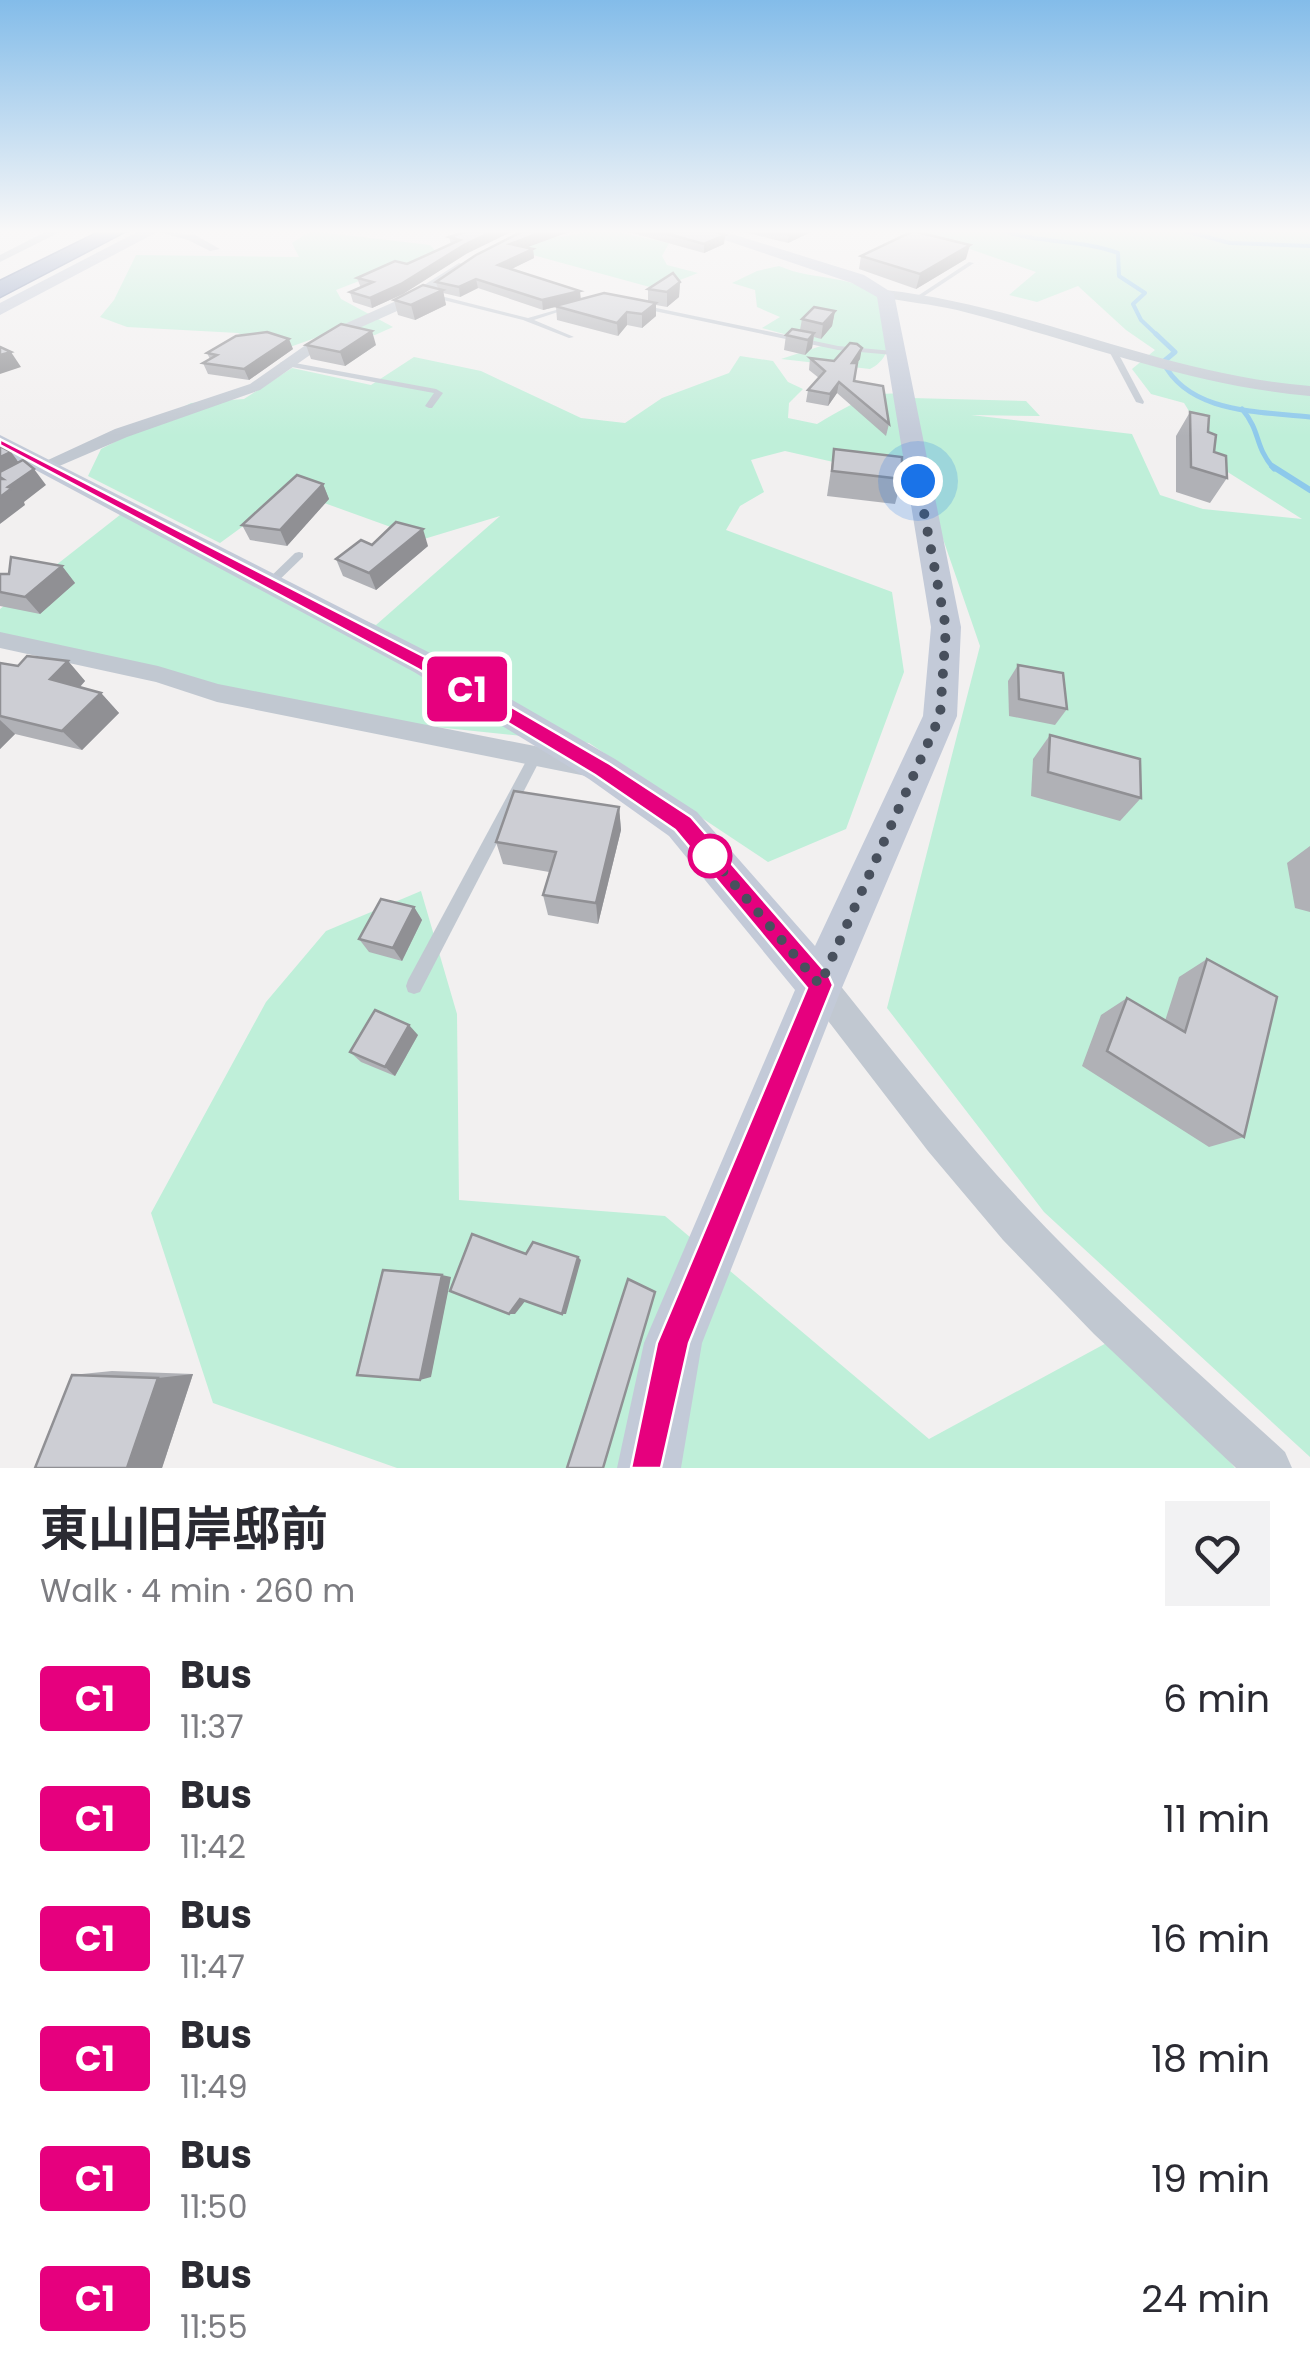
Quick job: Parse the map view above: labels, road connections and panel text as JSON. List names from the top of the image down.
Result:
{
  "lines": ["bus line C1"],
  "page": {
    "on_map": "C1",
    "heading": ["東山旧岸邸前", "Walk · 4 min · 260 m"],
    "list": [
      {
        "mark": "C1",
        "name": "Bus",
        "note": "11:37",
        "value": "6 min"
      },
      {
        "mark": "C1",
        "name": "Bus",
        "note": "11:42",
        "value": "11 min"
      },
      {
        "mark": "C1",
        "name": "Bus",
        "note": "11:47",
        "value": "16 min"
      },
      {
        "mark": "C1",
        "name": "Bus",
        "note": "11:49",
        "value": "18 min"
      },
      {
        "mark": "C1",
        "name": "Bus",
        "note": "11:50",
        "value": "19 min"
      },
      {
        "mark": "C1",
        "name": "Bus",
        "note": "11:55",
        "value": "24 min"
      }
    ]
  }
}
